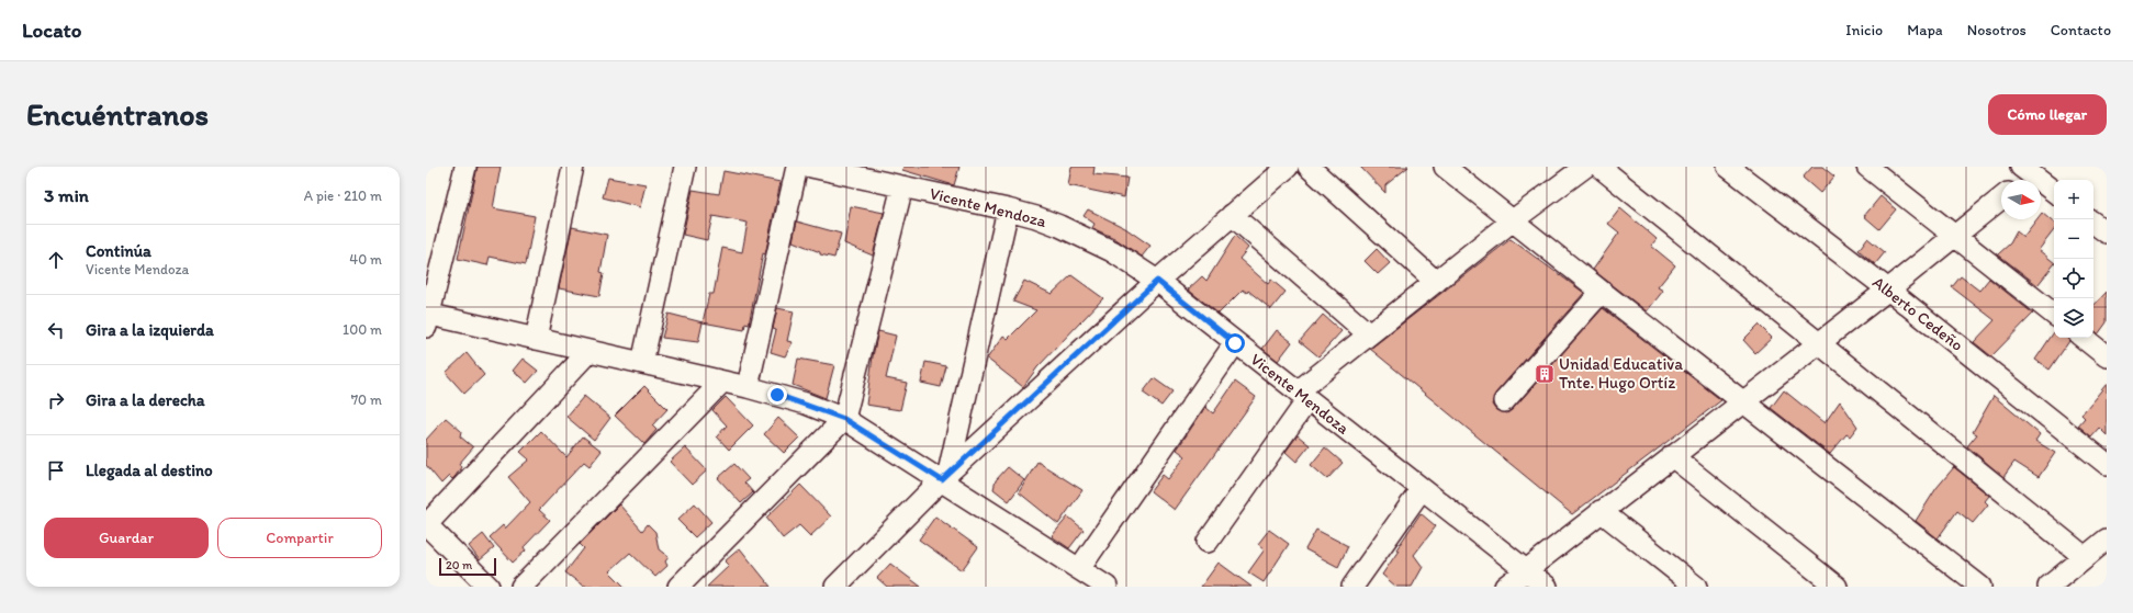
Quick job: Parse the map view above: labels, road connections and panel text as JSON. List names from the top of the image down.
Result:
{
  "streets": {
    "street": ["Vicente Mendoza", "Alberto Cedeño"]
  },
  "places": {
    "building": ["Unidad Educativa Tnte. Hugo Ortíz"]
  },
  "scale_bar": "20 m",
  "north": "right",
  "page": {
    "header": "Locato",
    "nav": [
      "Inicio",
      "Mapa",
      "Nosotros",
      "Contacto"
    ],
    "buttons": [
      "Cómo llegar",
      ["Guardar", "Compartir"]
    ],
    "title": "Encuéntranos",
    "heading": ["3 min", "A pie · 210 m"],
    "map_buttons": ["+", "−"],
    "list": [
      ["Continúa", "Vicente Mendoza", "40 m"],
      ["Gira a la izquierda", "100 m"],
      ["Gira a la derecha", "70 m"],
      "Llegada al destino"
    ],
    "scale": "20 m"
  }
}
